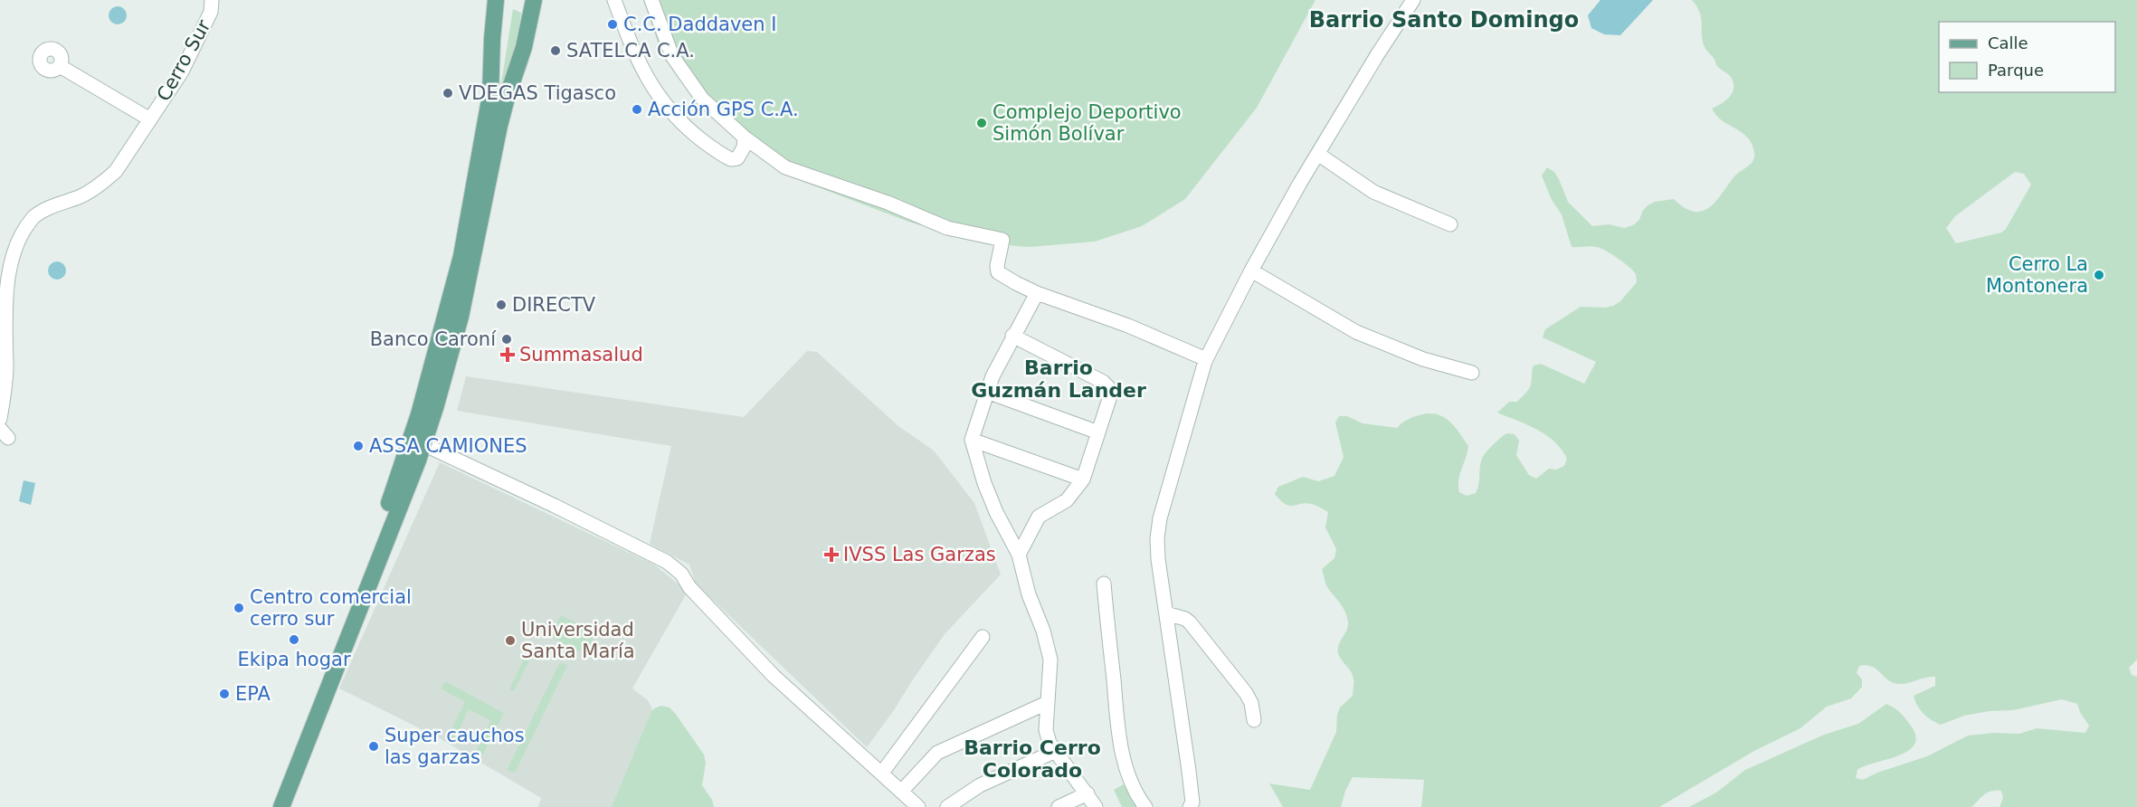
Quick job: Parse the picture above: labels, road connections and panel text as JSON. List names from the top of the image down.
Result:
{
  "streets": {
    "street": ["Cerro Sur"]
  },
  "districts": ["Barrio Santo Domingo", "Barrio Guzmán Lander", "Barrio Cerro Colorado"],
  "places": {
    "other": [
      "C.C. Daddaven I",
      "SATELCA C.A.",
      "VDEGAS Tigasco",
      "Acción GPS C.A.",
      "Complejo Deportivo Simón Bolívar",
      "Cerro La Montonera",
      "DIRECTV",
      "Banco Caroní",
      "ASSA CAMIONES",
      "Centro comercial cerro sur",
      "Ekipa hogar",
      "Universidad Santa María",
      "EPA",
      "Super cauchos las garzas"
    ],
    "health": ["Summasalud", "IVSS Las Garzas"]
  },
  "legend": ["Calle", "Parque"]
}
